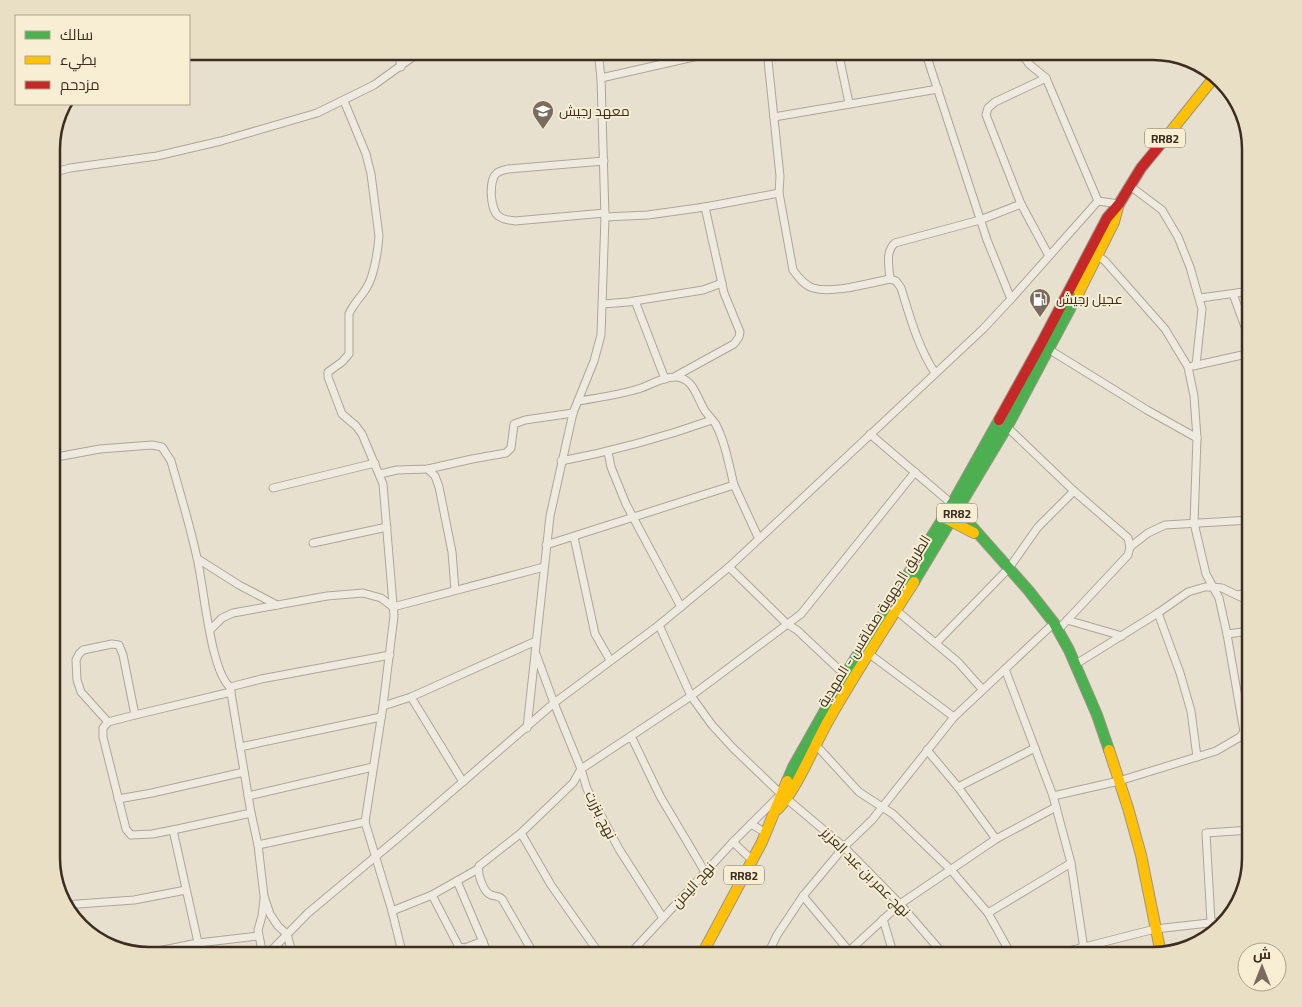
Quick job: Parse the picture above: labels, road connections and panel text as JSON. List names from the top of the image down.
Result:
{
  "streets": {
    "main road": ["RR82", "الطريق الجهوية صفاقس - المهدية"],
    "street": ["نهج بنزرت", "نهج عمر بن عبد العزيز", "نهج اليمن"]
  },
  "crossings": [
    ["الطريق الجهوية صفاقس - المهدية", "نهج عمر بن عبد العزيز"],
    ["الطريق الجهوية صفاقس - المهدية", "نهج اليمن"],
    ["نهج بنزرت", "نهج اليمن"],
    ["نهج عمر بن عبد العزيز", "نهج اليمن"]
  ],
  "places": {
    "school or university": ["معهد رجيش"],
    "fuel station": ["عجيل رجيش"]
  },
  "legend": ["سالك", "بطيء", "مزدحم"],
  "north": "top"
}
